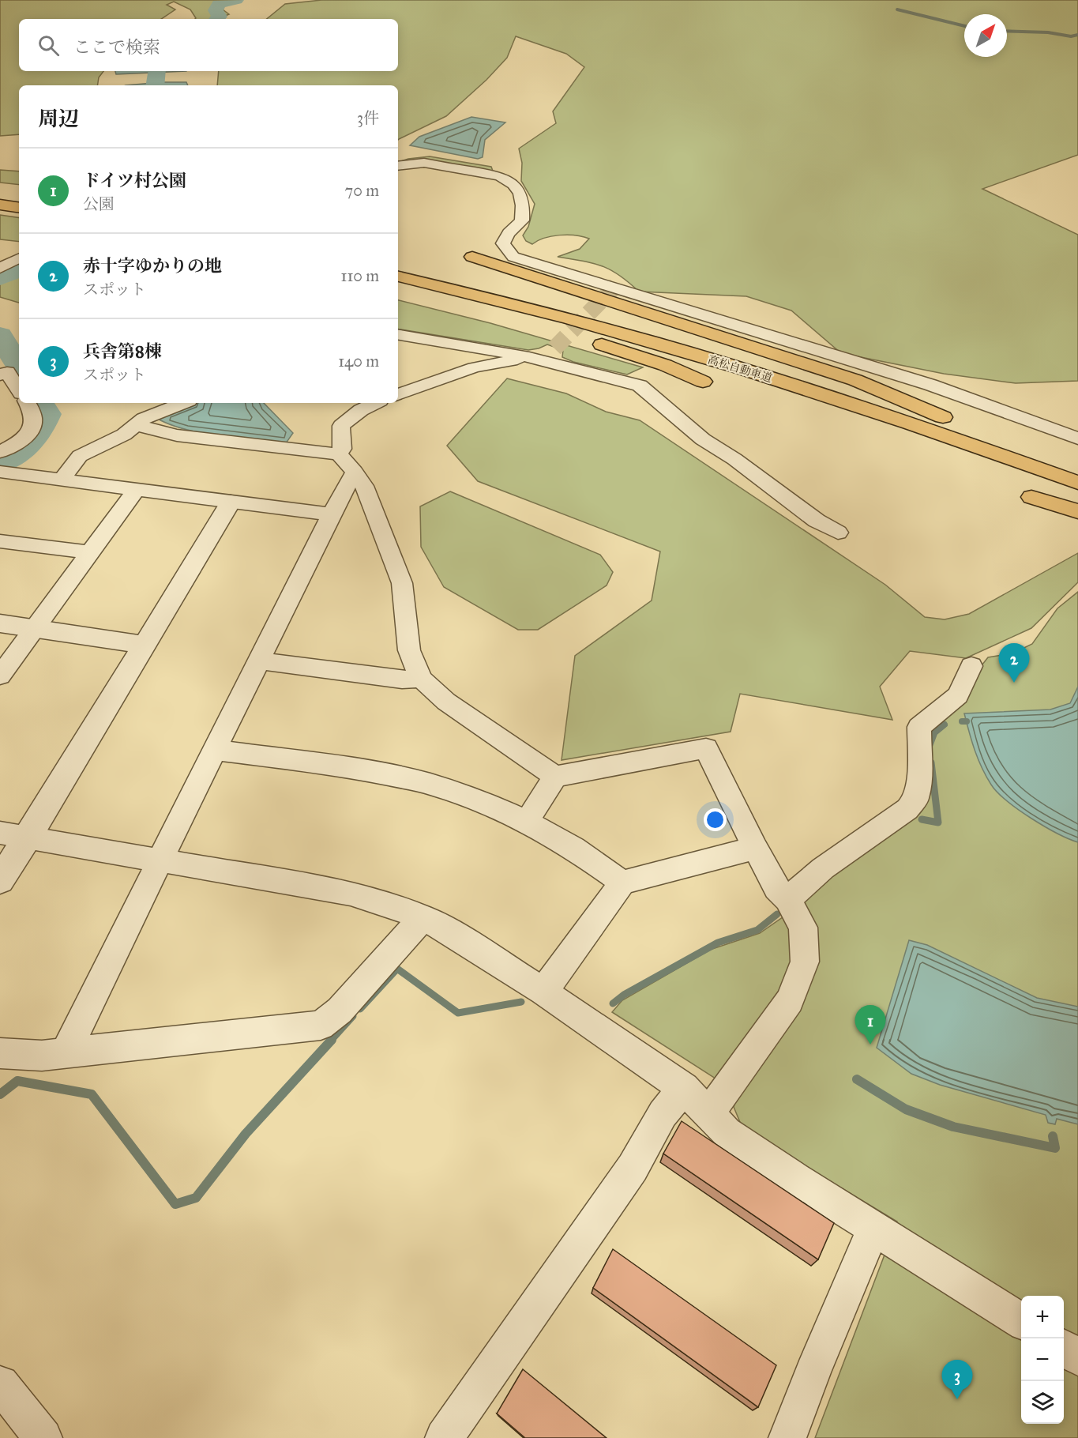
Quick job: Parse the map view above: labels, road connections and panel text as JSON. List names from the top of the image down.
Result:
{
  "streets": {
    "highway": ["高松自動車道"]
  },
  "north": "top right",
  "page": {
    "search": "ここで検索",
    "heading": ["周辺", "3件"],
    "list": [
      {
        "mark": "1",
        "name": "ドイツ村公園",
        "note": "公園",
        "value": "70 m"
      },
      {
        "mark": "2",
        "name": "赤十字ゆかりの地",
        "note": "スポット",
        "value": "110 m"
      },
      {
        "mark": "3",
        "name": "兵舎第8棟",
        "note": "スポット",
        "value": "140 m"
      }
    ],
    "pins": ["2", "1", "3"],
    "map_buttons": ["+", "−"]
  }
}
